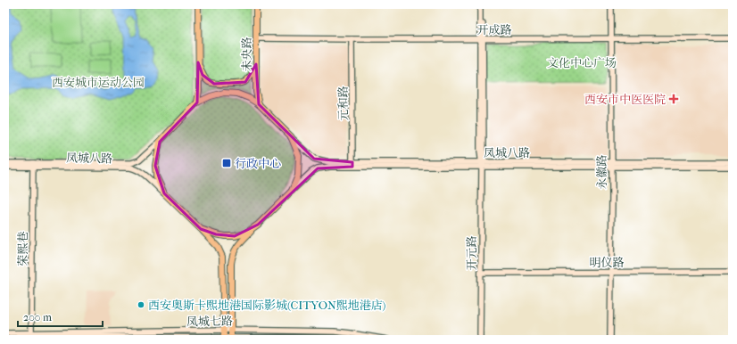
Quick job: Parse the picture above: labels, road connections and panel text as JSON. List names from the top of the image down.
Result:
{
  "streets": {
    "main road": ["未央路"],
    "street": [
      "开成路",
      "元和路",
      "凤城八路",
      "永徽路",
      "荣熙巷",
      "开元路",
      "明仪路",
      "凤城七路"
    ]
  },
  "crossings": [
    ["开成路", "未央路"],
    ["开成路", "元和路"],
    ["开成路", "永徽路"],
    ["开成路", "开元路"],
    ["元和路", "凤城八路"],
    ["凤城八路", "永徽路"],
    ["凤城八路", "荣熙巷"],
    ["凤城八路", "开元路"],
    ["永徽路", "明仪路"],
    ["荣熙巷", "凤城七路"],
    ["开元路", "明仪路"]
  ],
  "parks": ["文化中心广场", "西安城市运动公园"],
  "places": {
    "health": ["西安市中医医院"],
    "transit": ["行政中心"],
    "other": ["西安奥斯卡熙地港国际影城(CITYON熙地港店)"]
  },
  "scale_bar": "200 m"
}
